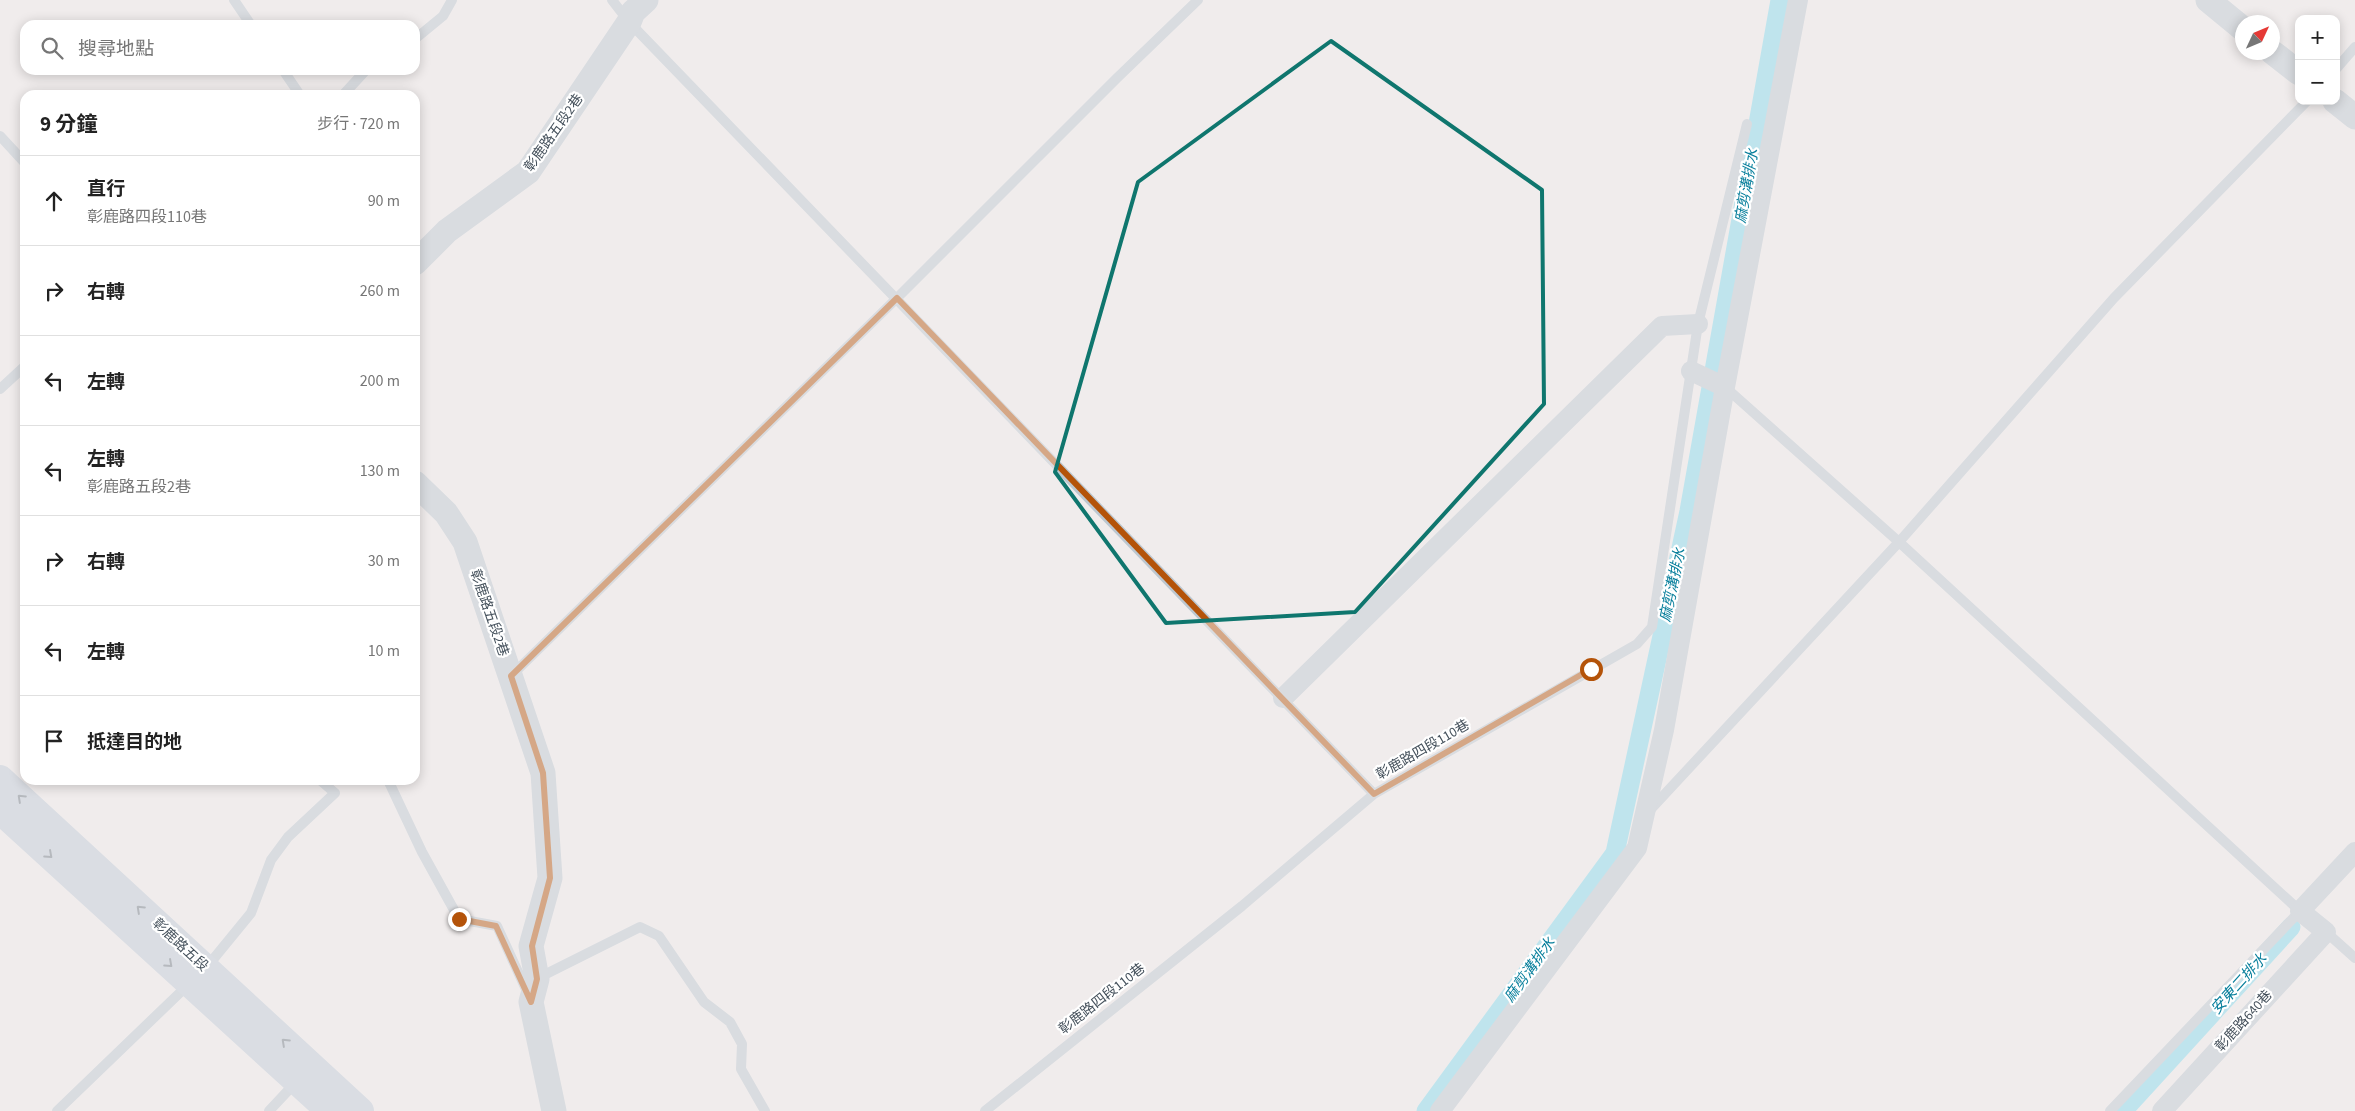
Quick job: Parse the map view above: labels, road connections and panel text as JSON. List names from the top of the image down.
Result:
{
  "streets": {
    "main road": ["彰鹿路五段"],
    "street": ["彰鹿路五段2巷", "彰鹿路640巷"],
    "lane": ["彰鹿路四段110巷"]
  },
  "water": ["麻剪溝排水", "安東二排水"],
  "north": "top right",
  "page": {
    "map_buttons": ["+", "−"],
    "search": "搜尋地點",
    "heading": ["9 分鐘", "步行 · 720 m"],
    "list": [
      ["直行", "彰鹿路四段110巷", "90 m"],
      ["右轉", "260 m"],
      ["左轉", "200 m"],
      ["左轉", "彰鹿路五段2巷", "130 m"],
      ["右轉", "30 m"],
      ["左轉", "10 m"],
      "抵達目的地"
    ]
  }
}
